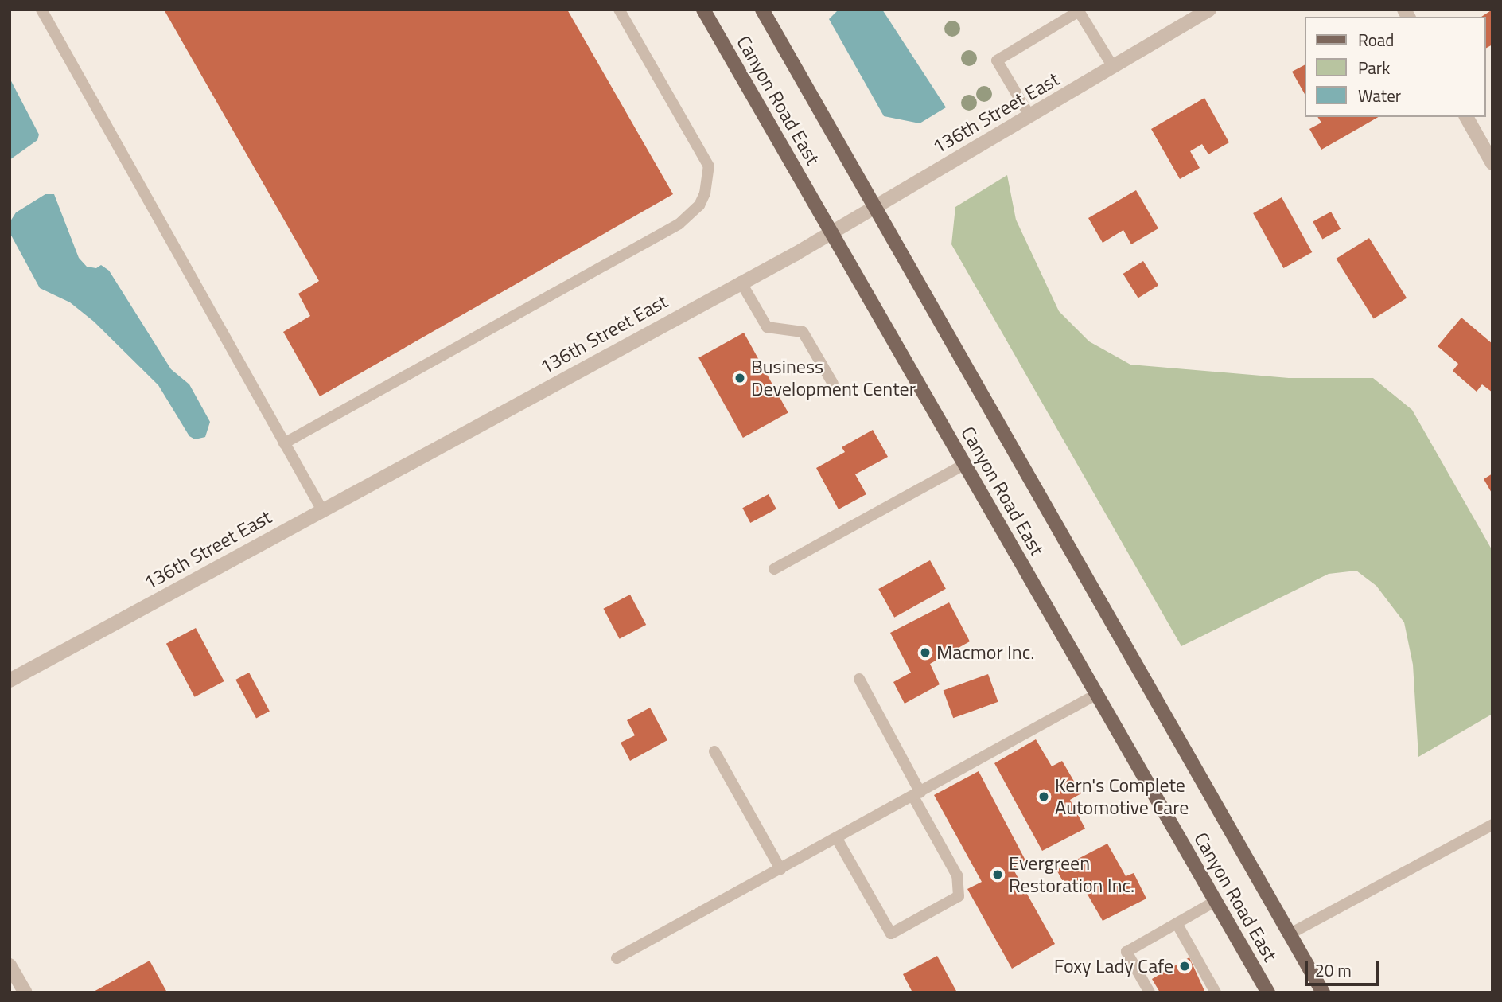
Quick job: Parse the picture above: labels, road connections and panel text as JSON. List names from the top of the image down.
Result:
{
  "streets": {
    "main road": ["Canyon Road East"],
    "street": ["136th Street East"]
  },
  "crossings": [
    ["Canyon Road East", "136th Street East"]
  ],
  "places": [
    "Business Development Center",
    "Macmor Inc.",
    "Kern's Complete Automotive Care",
    "Evergreen Restoration Inc.",
    "Foxy Lady Cafe"
  ],
  "legend": ["Road", "Park", "Water"],
  "scale_bar": "20 m"
}
